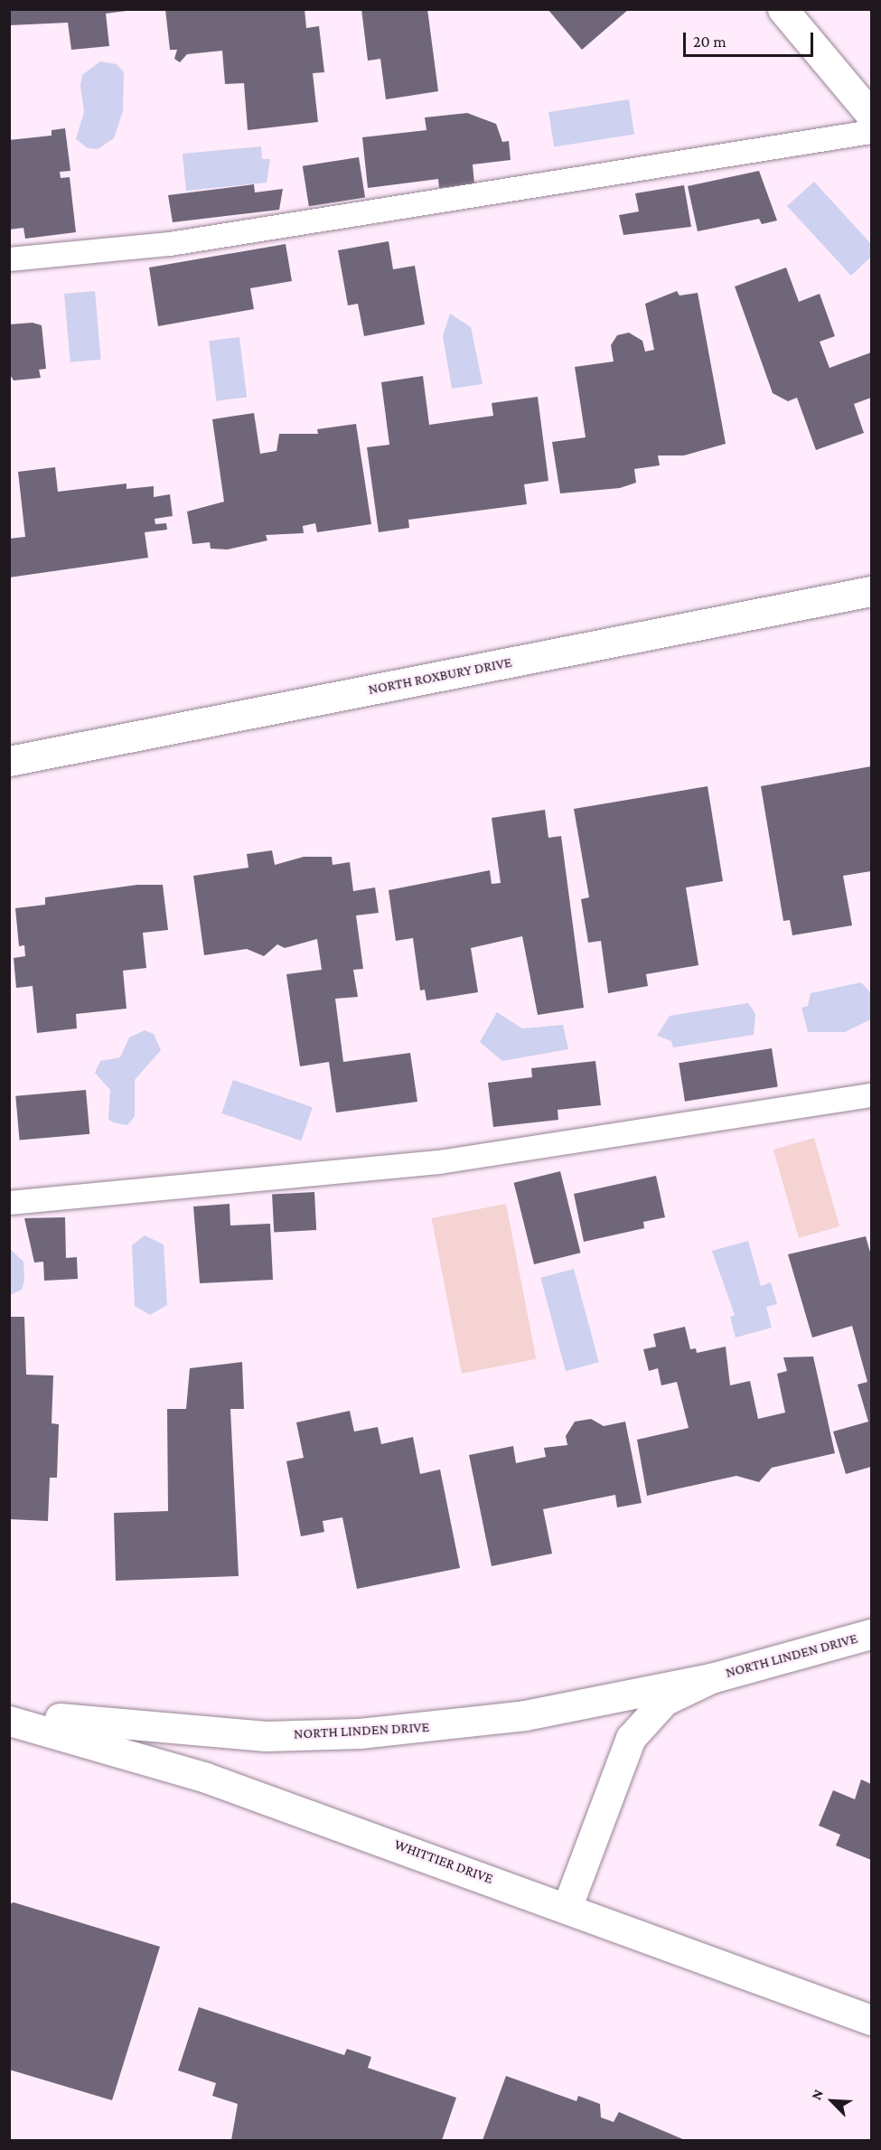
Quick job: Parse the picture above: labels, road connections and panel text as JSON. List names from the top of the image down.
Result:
{
  "streets": {
    "street": ["NORTH ROXBURY DRIVE", "NORTH LINDEN DRIVE", "WHITTIER DRIVE"]
  },
  "crossings": [
    ["NORTH LINDEN DRIVE", "WHITTIER DRIVE"]
  ],
  "scale_bar": "20 m",
  "north": "top left"
}
